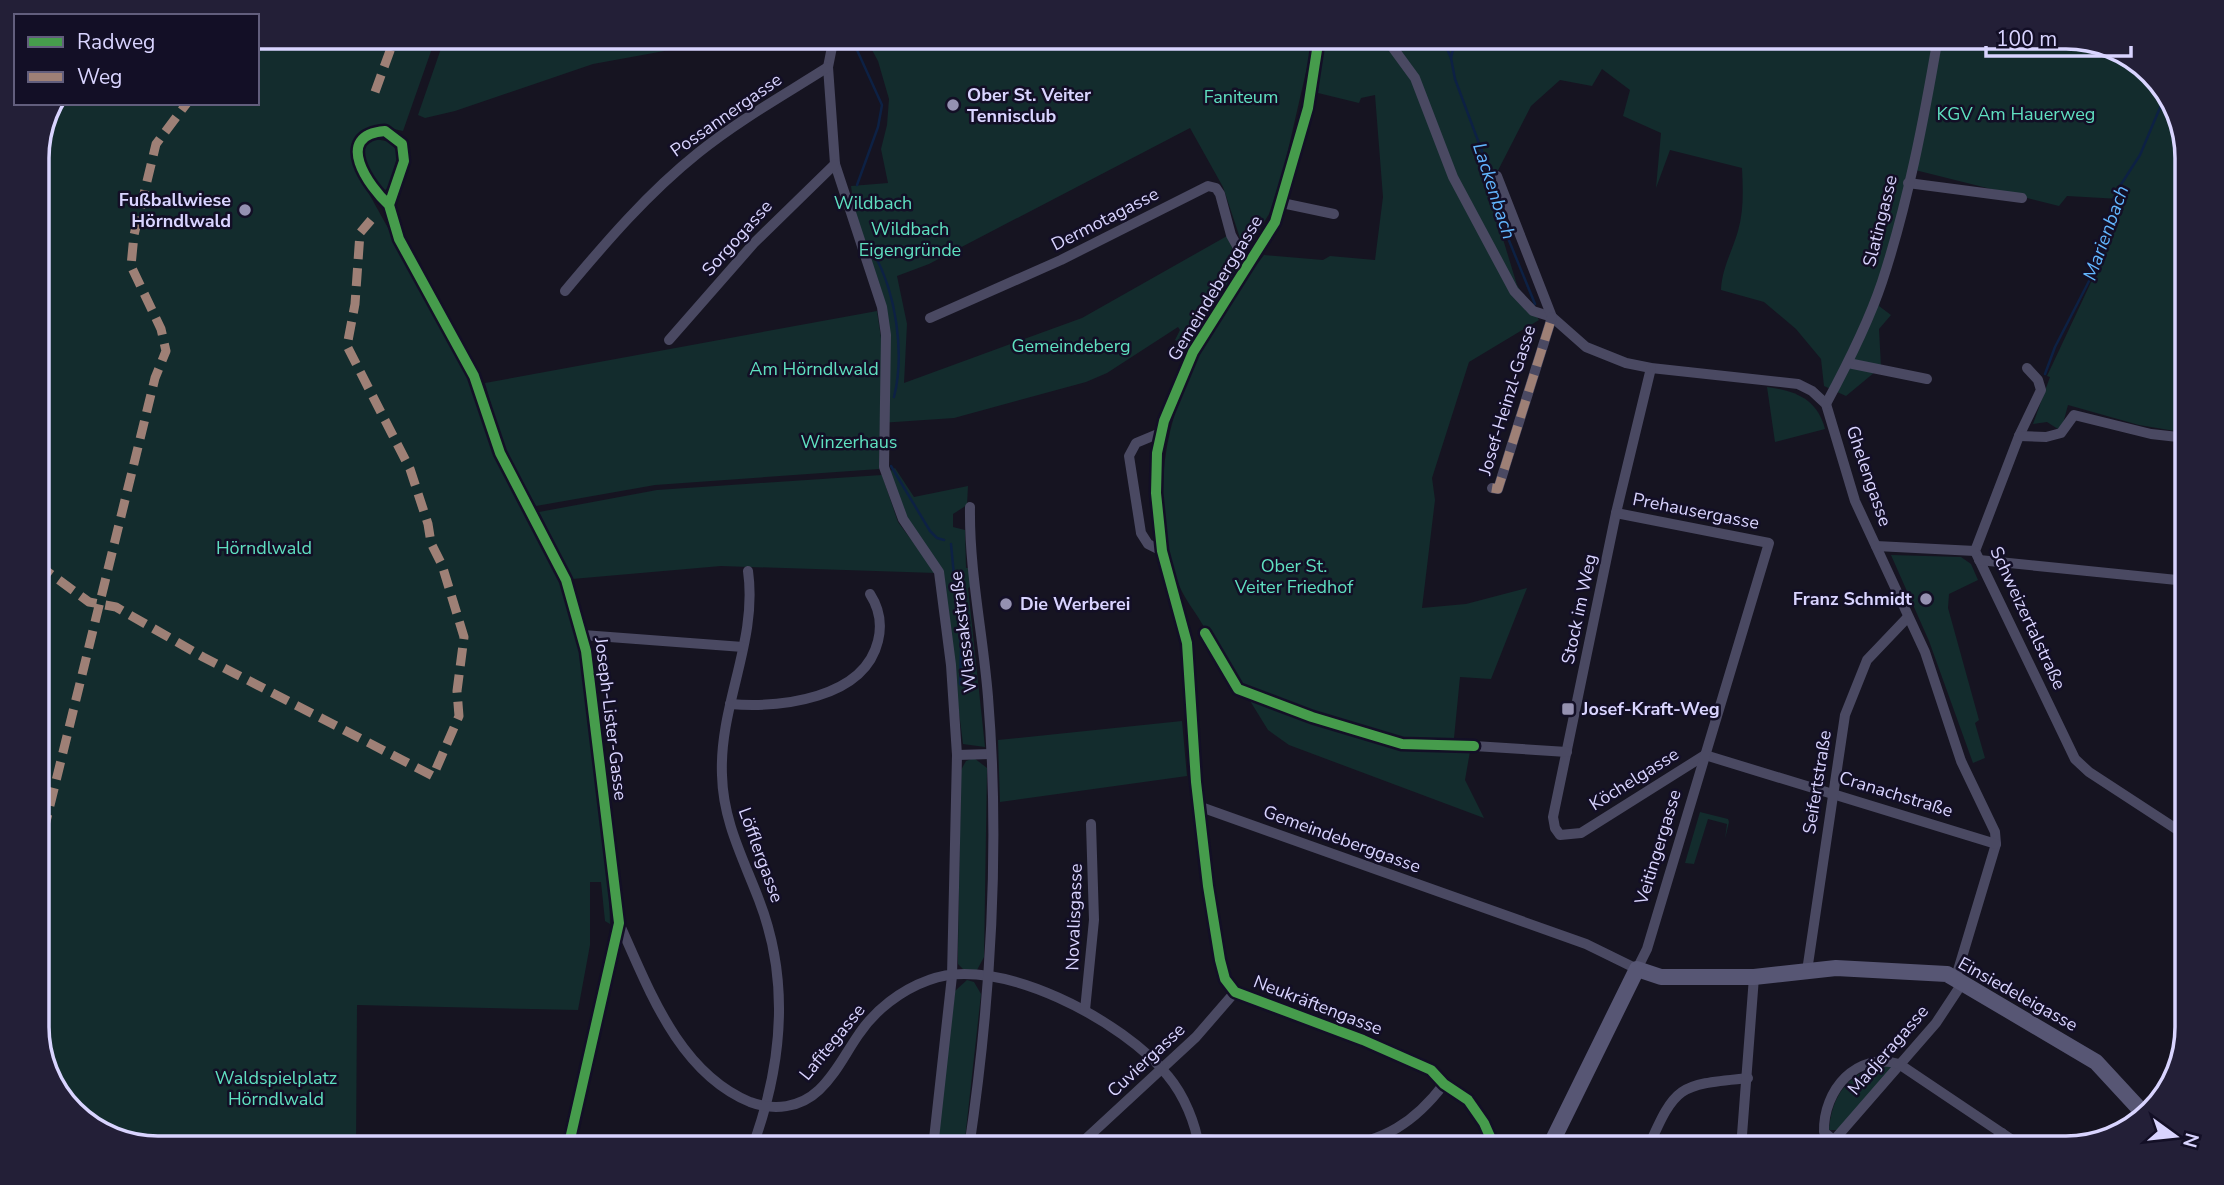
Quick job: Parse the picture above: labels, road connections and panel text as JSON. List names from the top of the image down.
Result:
{
  "streets": {
    "street": [
      "Possannergasse",
      "Dermotagasse",
      "Slatingasse",
      "Sorgogasse",
      "Gemeindeberggasse",
      "Josef-Heinzl-Gasse",
      "Ghelengasse",
      "Prehausergasse",
      "Stock im Weg",
      "Schweizertalstraße",
      "Wlassakstraße",
      "Joseph-Lister-Gasse",
      "Köchelgasse",
      "Seifertstraße",
      "Cranachstraße",
      "Veitingergasse",
      "Löfflergasse",
      "Novalisgasse",
      "Einsiedeleigasse",
      "Neukräftengasse",
      "Lafitegasse",
      "Madjeragasse",
      "Cuviergasse"
    ]
  },
  "crossings": [
    ["Dermotagasse", "Gemeindeberggasse"],
    ["Slatingasse", "Ghelengasse"],
    ["Sorgogasse", "Wlassakstraße"],
    ["Gemeindeberggasse", "Veitingergasse"],
    ["Gemeindeberggasse", "Einsiedeleigasse"],
    ["Gemeindeberggasse", "Neukräftengasse"],
    ["Ghelengasse", "Seifertstraße"],
    ["Ghelengasse", "Cranachstraße"],
    ["Prehausergasse", "Stock im Weg"],
    ["Prehausergasse", "Veitingergasse"],
    ["Stock im Weg", "Köchelgasse"],
    ["Wlassakstraße", "Lafitegasse"],
    ["Köchelgasse", "Cranachstraße"],
    ["Köchelgasse", "Veitingergasse"],
    ["Seifertstraße", "Cranachstraße"],
    ["Seifertstraße", "Einsiedeleigasse"],
    ["Cranachstraße", "Veitingergasse"],
    ["Veitingergasse", "Einsiedeleigasse"],
    ["Löfflergasse", "Lafitegasse"],
    ["Einsiedeleigasse", "Madjeragasse"],
    ["Neukräftengasse", "Cuviergasse"]
  ],
  "water": ["Lackenbach", "Marienbach"],
  "parks": [
    "Faniteum",
    "KGV Am Hauerweg",
    "Wildbach",
    "Wildbach Eigengründe",
    "Gemeindeberg",
    "Am Hörndlwald",
    "Winzerhaus",
    "Hörndlwald",
    "Ober St. Veiter Friedhof",
    "Waldspielplatz Hörndlwald"
  ],
  "places": {
    "other": [
      "Ober St. Veiter Tennisclub",
      "Fußballwiese Hörndlwald",
      "Franz Schmidt",
      "Die Werberei"
    ],
    "transit": ["Josef-Kraft-Weg"]
  },
  "legend": ["Radweg", "Weg"],
  "scale_bar": "100 m",
  "north": "right"
}
